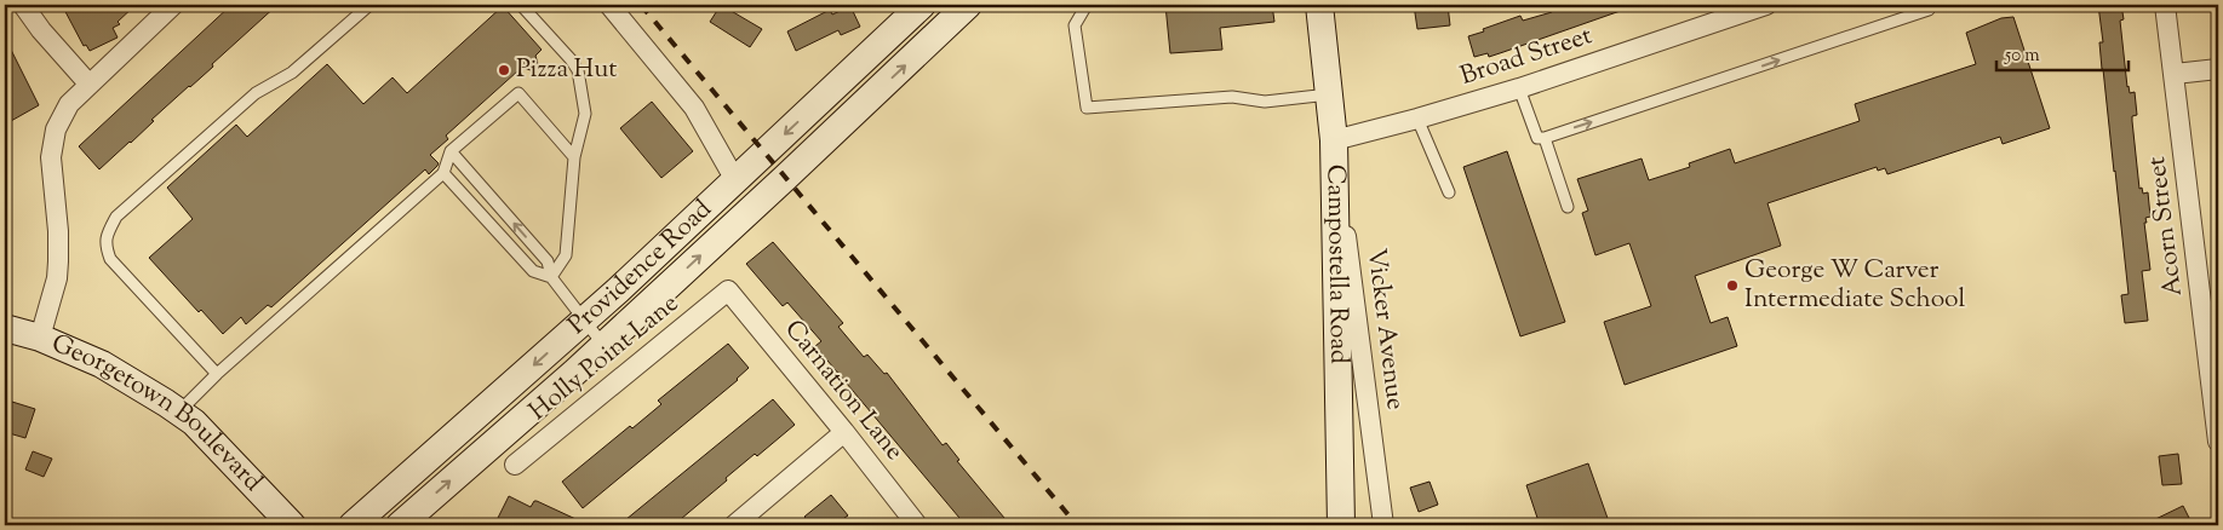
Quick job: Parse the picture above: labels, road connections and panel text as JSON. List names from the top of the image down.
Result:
{
  "streets": {
    "main road": ["Campostella Road", "Providence Road", "Georgetown Boulevard"],
    "street": [
      "Broad Street",
      "Acorn Street",
      "Vicker Avenue",
      "Holly Point Lane",
      "Carnation Lane"
    ]
  },
  "crossings": [
    ["Broad Street", "Campostella Road"],
    ["Broad Street", "Vicker Avenue"],
    ["Campostella Road", "Vicker Avenue"],
    ["Holly Point Lane", "Carnation Lane"]
  ],
  "places": ["Pizza Hut", "George W Carver Intermediate School"],
  "scale_bar": "50 m"
}
